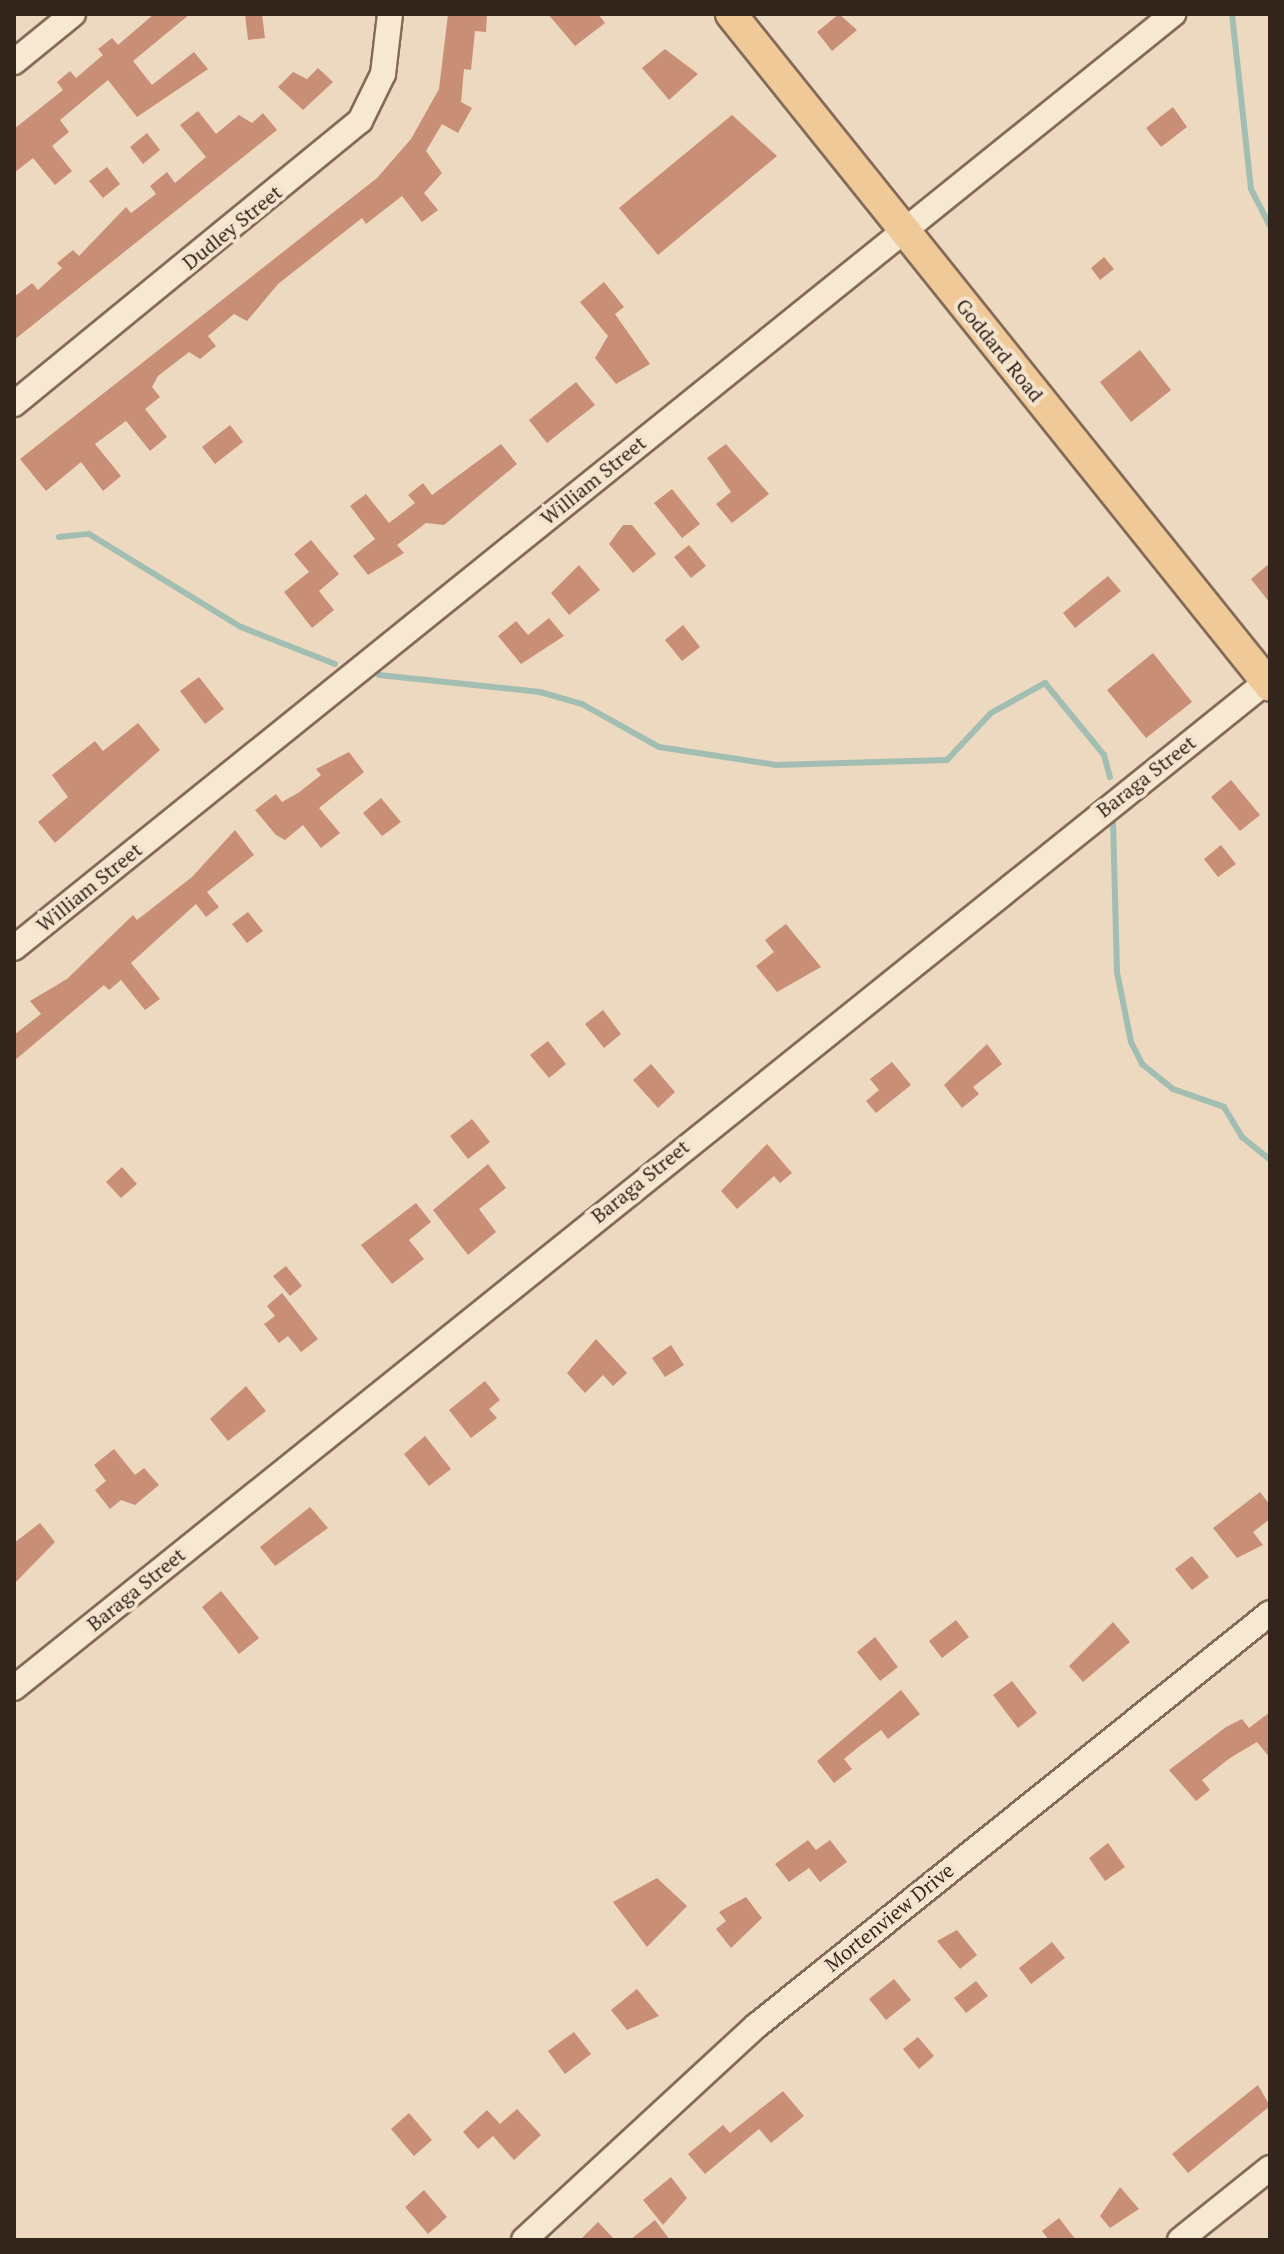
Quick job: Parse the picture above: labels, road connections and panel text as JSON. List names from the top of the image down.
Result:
{
  "streets": {
    "main road": ["Goddard Road"],
    "street": [
      "Dudley Street",
      "William Street",
      "Baraga Street",
      "Mortenview Drive"
    ]
  },
  "crossings": [
    ["Goddard Road", "William Street"],
    ["Goddard Road", "Baraga Street"]
  ]
}
